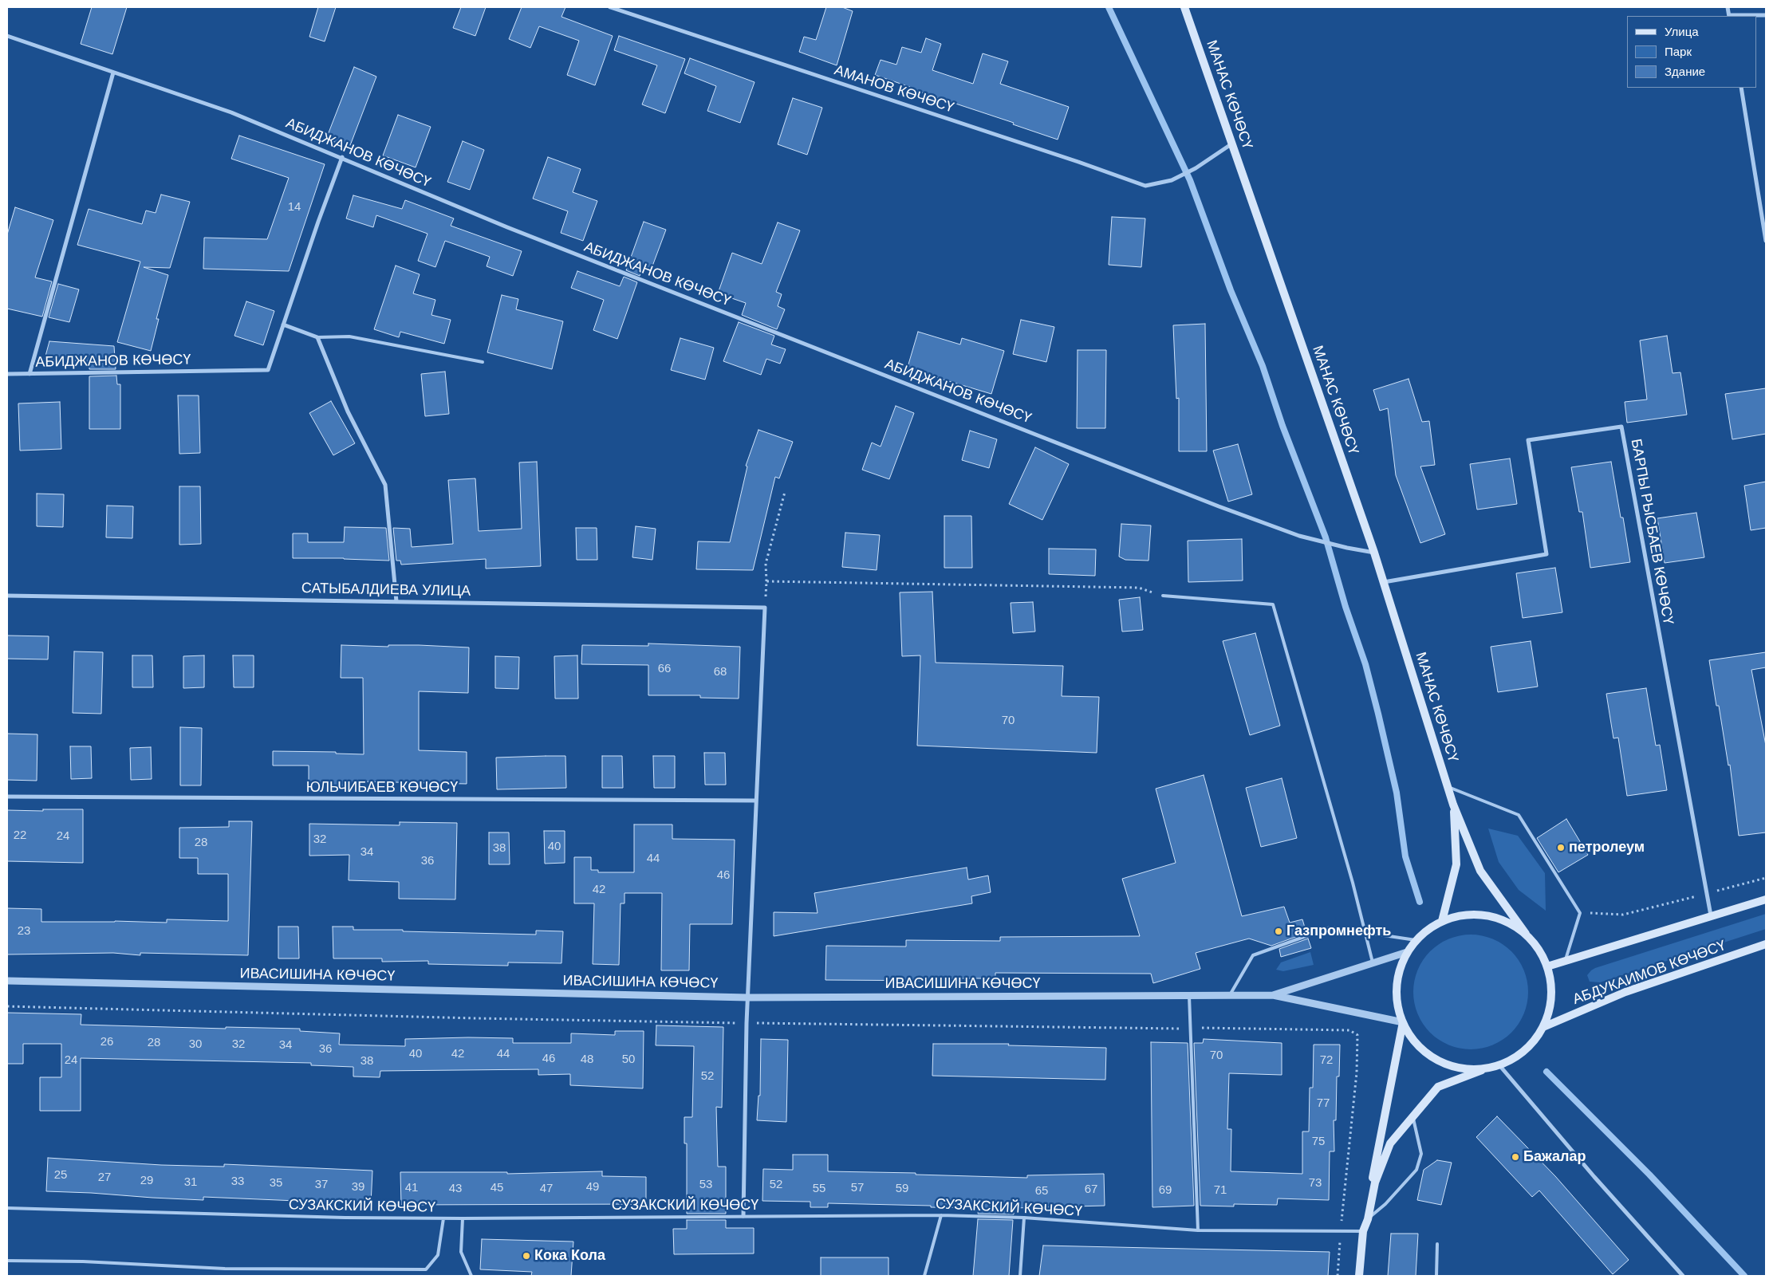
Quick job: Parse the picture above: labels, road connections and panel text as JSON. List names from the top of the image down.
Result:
{
  "streets": {
    "main road": ["МАНАС КӨЧӨСҮ", "АБДУКАИМОВ КӨЧӨСҮ"],
    "street": [
      "АМАНОВ КӨЧӨСҮ",
      "АБИДЖАНОВ КӨЧӨСҮ",
      "БАРПЫ РЫСБАЕВ КӨЧӨСҮ",
      "САТЫБАЛДИЕВА УЛИЦА",
      "ЮЛЬЧИБАЕВ КӨЧӨСҮ",
      "ИВАСИШИНА КӨЧӨСҮ"
    ],
    "lane": ["СУЗАКСКИЙ КӨЧӨСҮ"]
  },
  "crossings": [
    ["АМАНОВ КӨЧӨСҮ", "МАНАС КӨЧӨСҮ"],
    ["МАНАС КӨЧӨСҮ", "АБИДЖАНОВ КӨЧӨСҮ"],
    ["МАНАС КӨЧӨСҮ", "БАРПЫ РЫСБАЕВ КӨЧӨСҮ"]
  ],
  "places": [
    "петролеум",
    "Газпромнефть",
    "Бажалар",
    "Кока Кола"
  ],
  "house_numbers": [
    "14",
    "66",
    "68",
    "70",
    "22",
    "24",
    "32",
    "28",
    "40",
    "38",
    "34",
    "44",
    "36",
    "46",
    "42",
    "23",
    "26",
    "28",
    "30",
    "32",
    "34",
    "36",
    "40",
    "42",
    "44",
    "70",
    "46",
    "48",
    "50",
    "24",
    "72",
    "38",
    "52",
    "77",
    "75",
    "25",
    "27",
    "29",
    "33",
    "31",
    "35",
    "73",
    "37",
    "53",
    "52",
    "39",
    "49",
    "41",
    "45",
    "57",
    "43",
    "47",
    "55",
    "59",
    "67",
    "69",
    "71",
    "65"
  ],
  "legend": ["Улица", "Парк", "Здание"]
}
